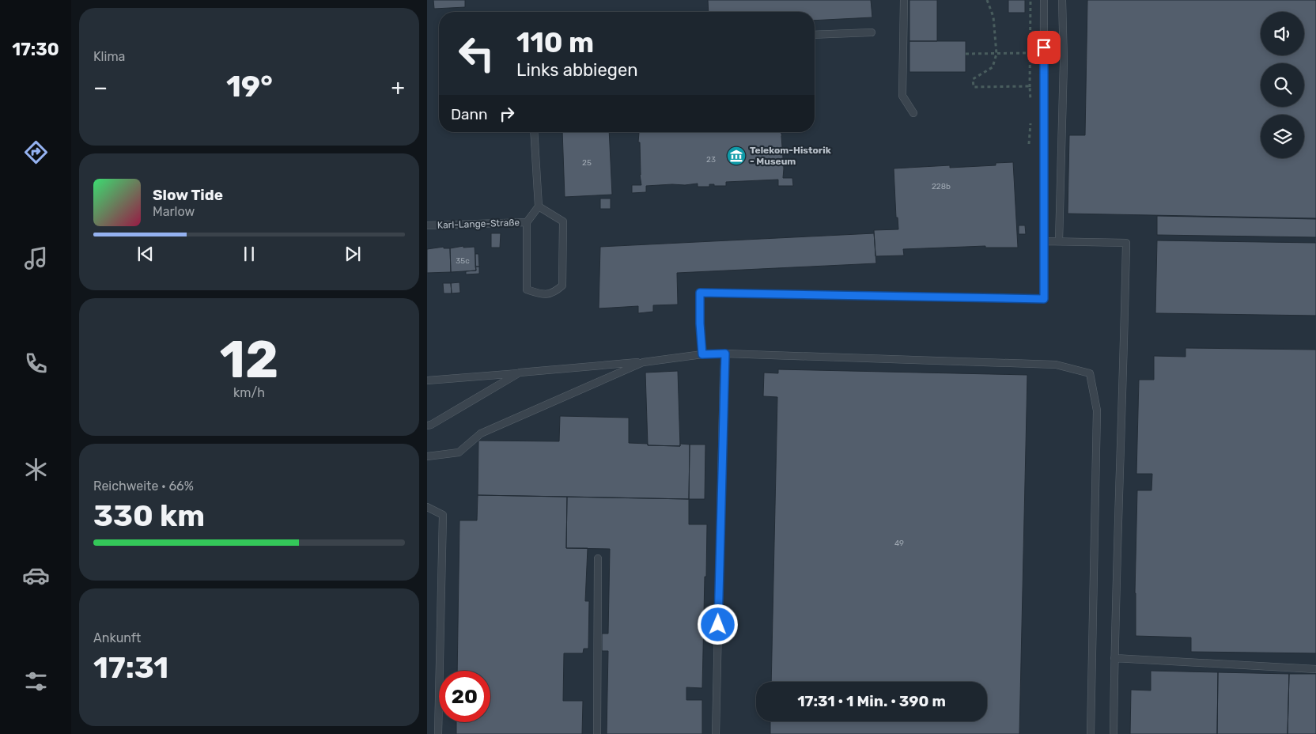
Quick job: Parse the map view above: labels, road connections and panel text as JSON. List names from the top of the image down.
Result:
{
  "streets": {
    "lane": ["Karl-Lange-Straße"]
  },
  "places": {
    "museum": ["Telekom-Historik - Museum"]
  },
  "house_numbers": [
    "23",
    "25",
    "228b",
    "35c",
    "49"
  ],
  "page": {
    "tabs": "17:30",
    "tile": [
      "Klima",
      ["12", "km/h"],
      ["Reichweite · 66%", "330 km"],
      ["Ankunft", "17:31"]
    ],
    "turn": ["110 m", "Links abbiegen"],
    "heat": ["−", "19°", "+"],
    "then": "Dann",
    "song": ["Slow Tide", "Marlow"],
    "limit": "20",
    "trip": "17:31 · 1 Min. · 390 m"
  }
}
